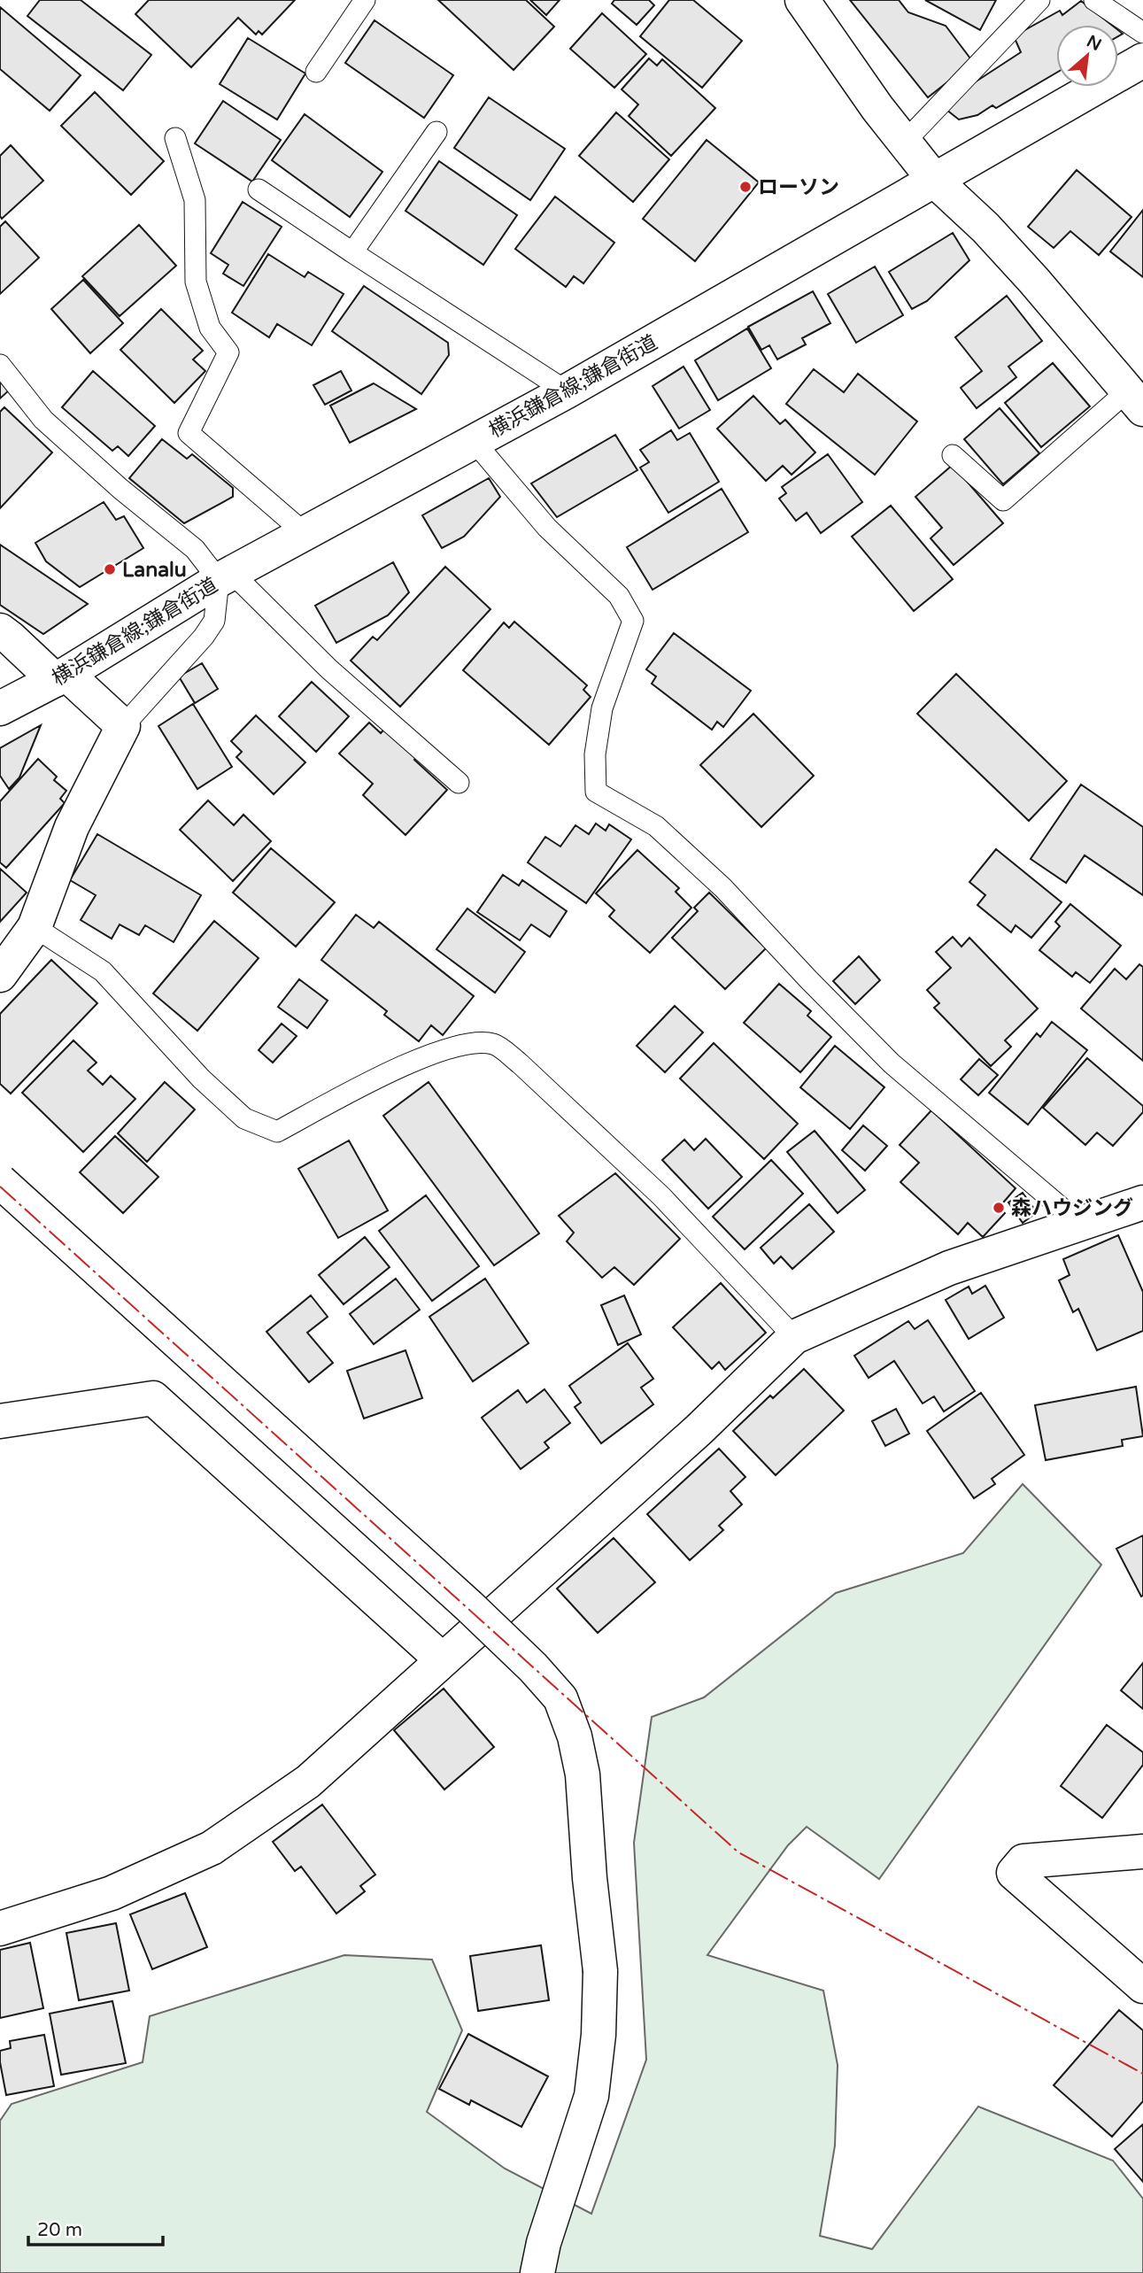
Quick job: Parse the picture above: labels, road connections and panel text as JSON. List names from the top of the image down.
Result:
{
  "streets": {
    "street": ["横浜鎌倉線;鎌倉街道"]
  },
  "places": ["ローソン", "Lanalu", "森ハウジング"],
  "scale_bar": "20 m",
  "north": "top right"
}
